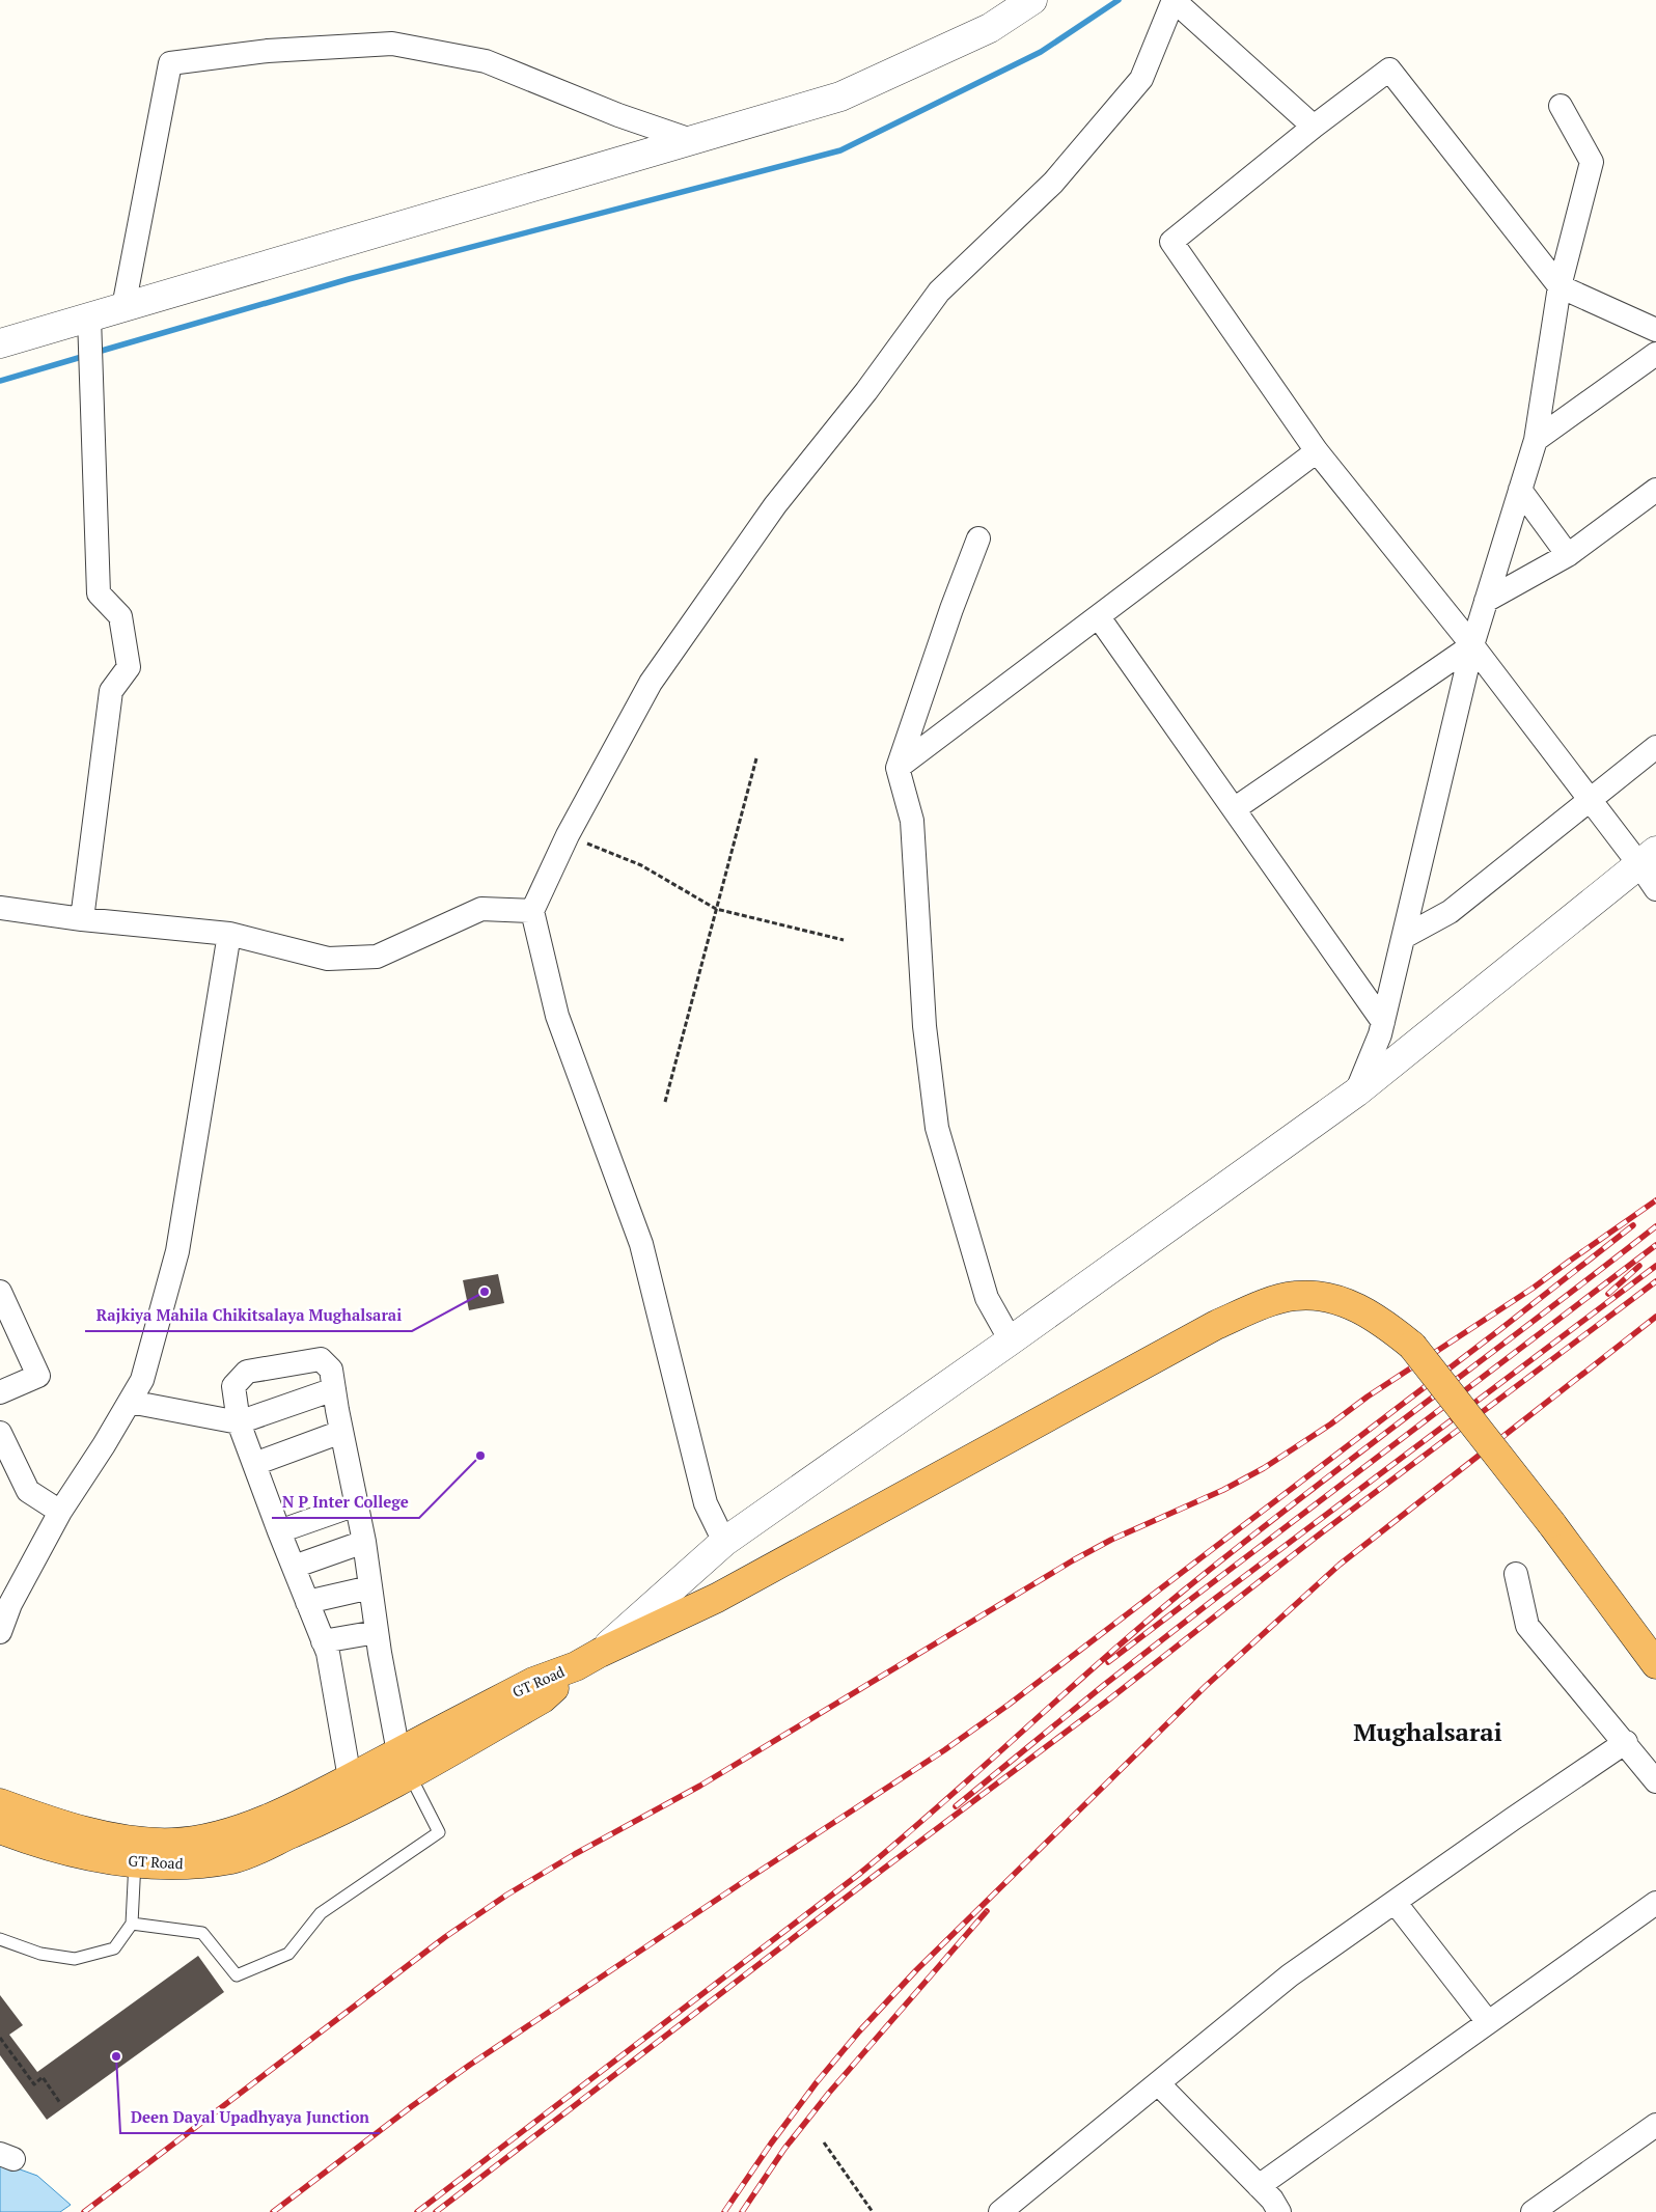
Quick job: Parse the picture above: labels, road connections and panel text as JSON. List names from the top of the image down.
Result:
{
  "streets": {
    "highway": ["GT Road"]
  },
  "districts": ["Mughalsarai"],
  "places": ["Rajkiya Mahila Chikitsalaya Mughalsarai", "N P Inter College", "Deen Dayal Upadhyaya Junction"]
}
